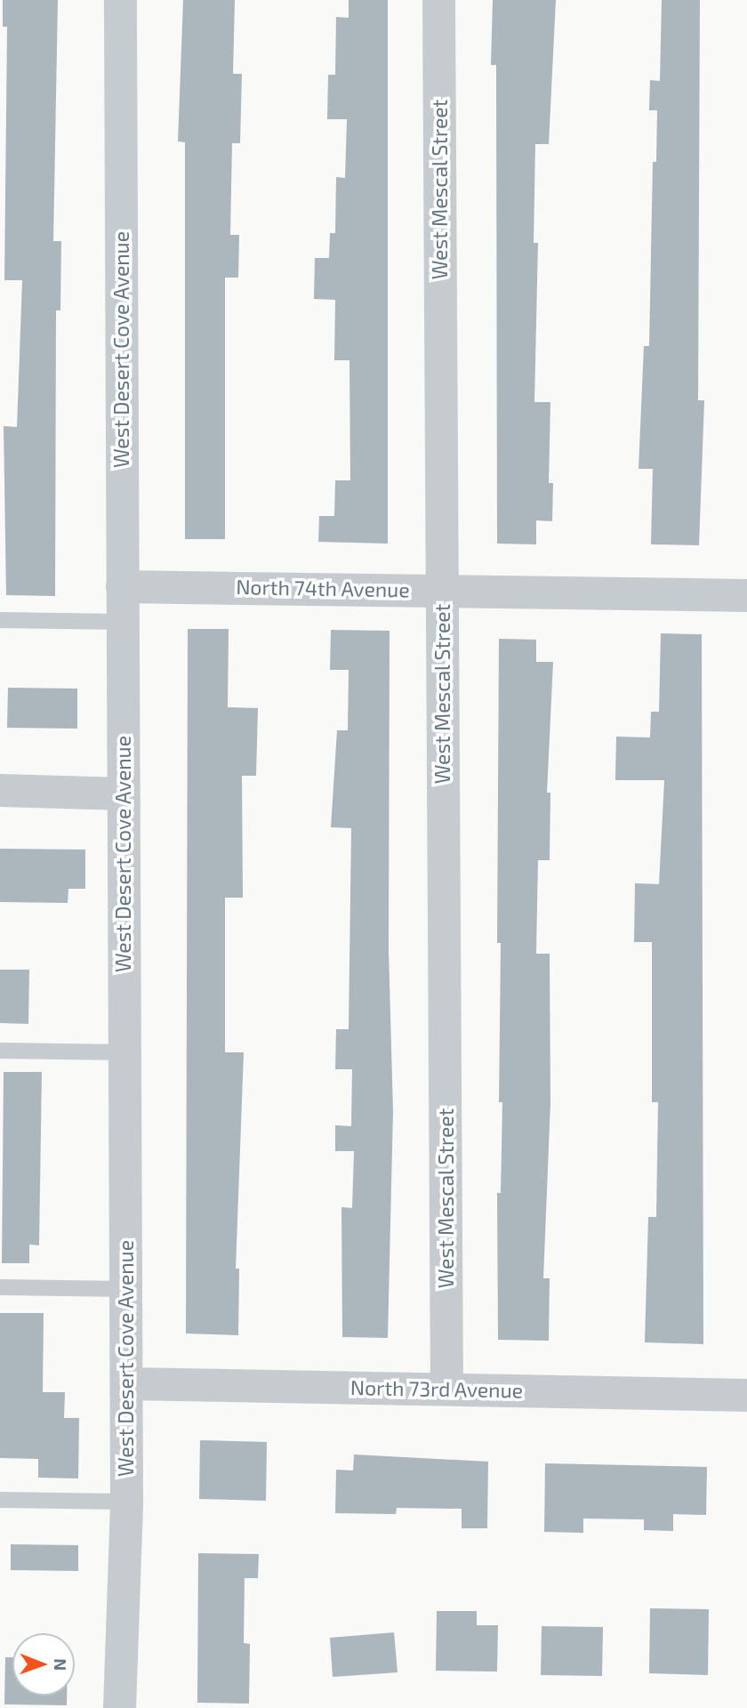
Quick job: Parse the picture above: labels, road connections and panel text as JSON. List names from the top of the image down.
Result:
{
  "streets": {
    "street": [
      "West Mescal Street",
      "West Desert Cove Avenue",
      "North 74th Avenue",
      "North 73rd Avenue"
    ]
  },
  "crossings": [
    ["West Mescal Street", "North 74th Avenue"],
    ["West Mescal Street", "North 73rd Avenue"],
    ["West Desert Cove Avenue", "North 74th Avenue"],
    ["West Desert Cove Avenue", "North 73rd Avenue"]
  ],
  "north": "right"
}
